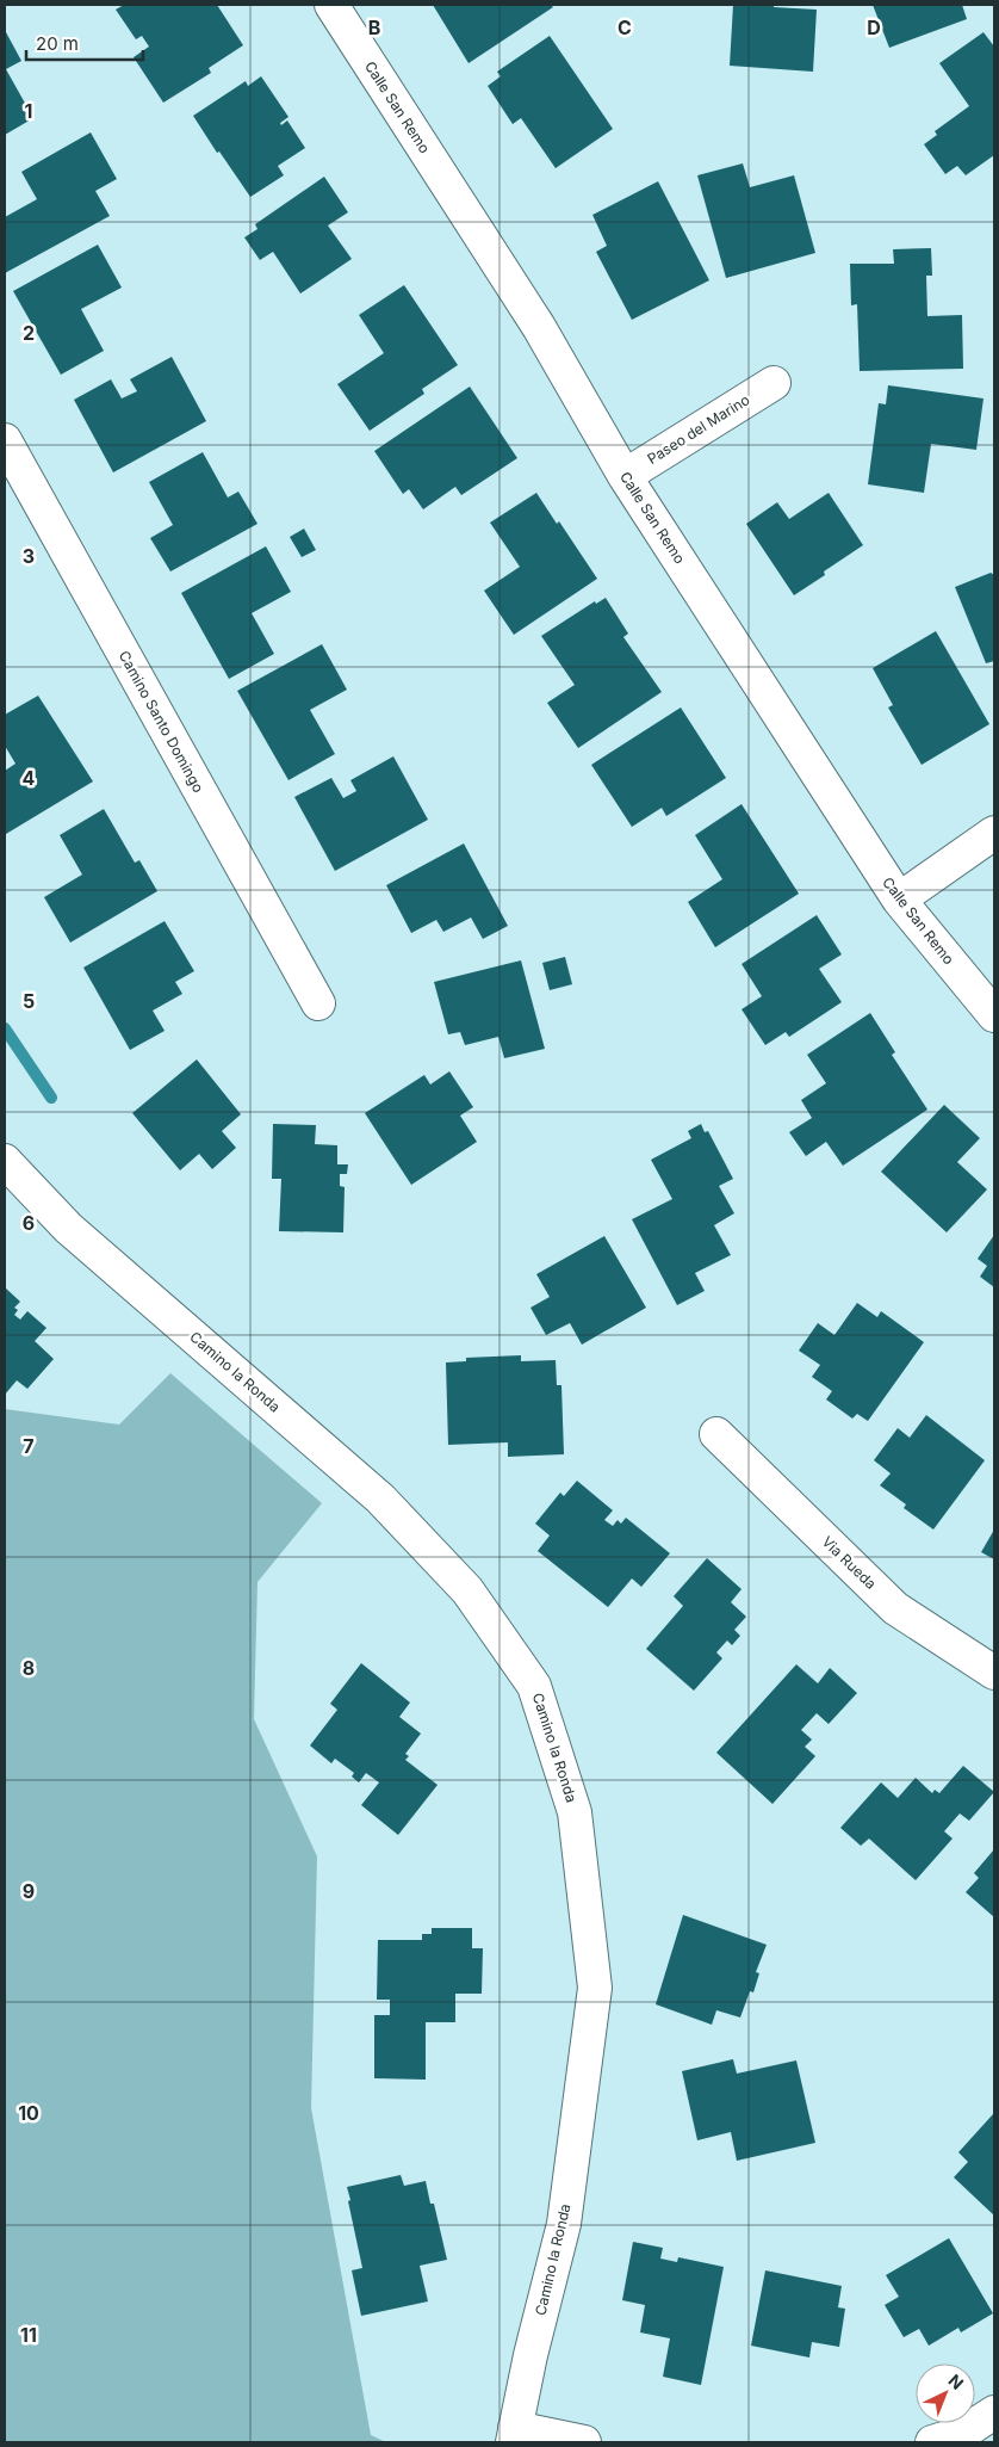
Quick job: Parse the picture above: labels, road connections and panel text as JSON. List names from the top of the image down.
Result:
{
  "streets": {
    "street": [
      "Calle San Remo",
      "Paseo del Marino",
      "Camino Santo Domingo",
      "Camino la Ronda",
      "Via Rueda"
    ]
  },
  "crossings": [
    ["Calle San Remo", "Paseo del Marino"]
  ],
  "scale_bar": "20 m",
  "north": "top right",
  "grid": {
    "columns": ["B", "C", "D"],
    "rows": [
      "1",
      "2",
      "3",
      "4",
      "5",
      "6",
      "7",
      "8",
      "9",
      "10",
      "11"
    ]
  }
}
